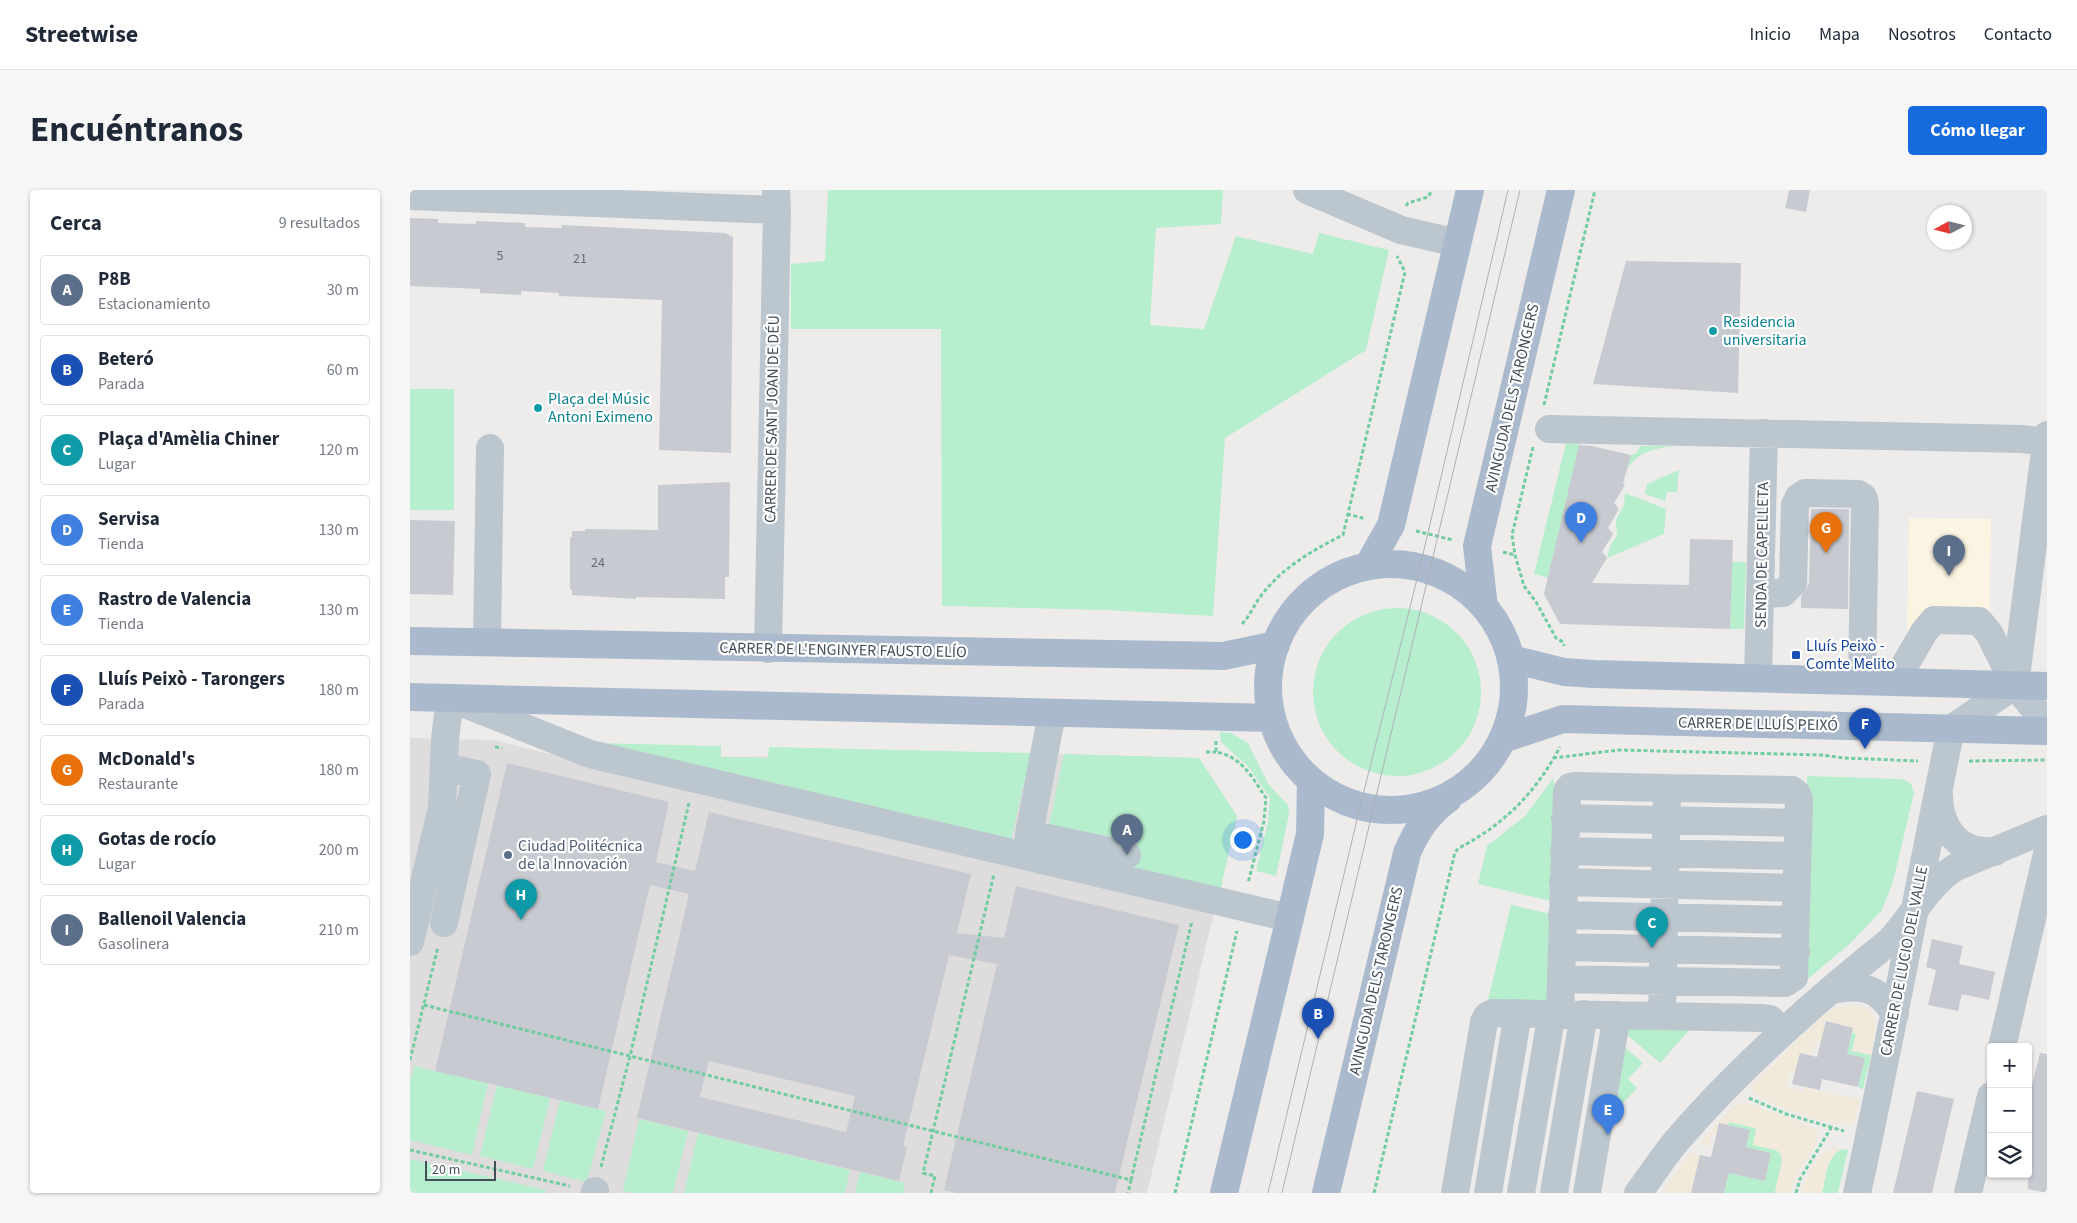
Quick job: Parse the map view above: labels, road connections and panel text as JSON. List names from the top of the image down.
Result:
{
  "streets": {
    "main road": ["AVINGUDA DELS TARONGERS", "CARRER DE L'ENGINYER FAUSTO ELÍO", "CARRER DE LLUÍS PEIXÓ"],
    "street": ["CARRER DE SANT JOAN DE DÉU", "SENDA DE CAPELLETA", "CARRER DE LUCIO DEL VALLE"]
  },
  "crossings": [
    ["CARRER DE SANT JOAN DE DÉU", "CARRER DE L'ENGINYER FAUSTO ELÍO"],
    ["CARRER DE LLUÍS PEIXÓ", "CARRER DE LUCIO DEL VALLE"]
  ],
  "places": {
    "other": ["Residencia universitaria", "Plaça del Músic Antoni Eximeno", "Ciudad Politécnica de la Innovación"],
    "transit": ["Lluís Peixò - Comte Melito"]
  },
  "house_numbers": ["5", "21", "24"],
  "scale_bar": "20 m",
  "north": "left",
  "page": {
    "header": "Streetwise",
    "nav": [
      "Inicio",
      "Mapa",
      "Nosotros",
      "Contacto"
    ],
    "title": "Encuéntranos",
    "buttons": "Cómo llegar",
    "heading": ["Cerca", "9 resultados"],
    "list": [
      {
        "mark": "A",
        "name": "P8B",
        "note": "Estacionamiento",
        "value": "30 m"
      },
      {
        "mark": "B",
        "name": "Beteró",
        "note": "Parada",
        "value": "60 m"
      },
      {
        "mark": "C",
        "name": "Plaça d'Amèlia Chiner",
        "note": "Lugar",
        "value": "120 m"
      },
      {
        "mark": "D",
        "name": "Servisa",
        "note": "Tienda",
        "value": "130 m"
      },
      {
        "mark": "E",
        "name": "Rastro de Valencia",
        "note": "Tienda",
        "value": "130 m"
      },
      {
        "mark": "F",
        "name": "Lluís Peixò - Tarongers",
        "note": "Parada",
        "value": "180 m"
      },
      {
        "mark": "G",
        "name": "McDonald's",
        "note": "Restaurante",
        "value": "180 m"
      },
      {
        "mark": "H",
        "name": "Gotas de rocío",
        "note": "Lugar",
        "value": "200 m"
      },
      {
        "mark": "I",
        "name": "Ballenoil Valencia",
        "note": "Gasolinera",
        "value": "210 m"
      }
    ],
    "pins": [
      "D",
      "G",
      "I",
      "F",
      "A",
      "H",
      "C",
      "B",
      "E"
    ],
    "map_buttons": ["+", "−"],
    "scale": "20 m"
  }
}
